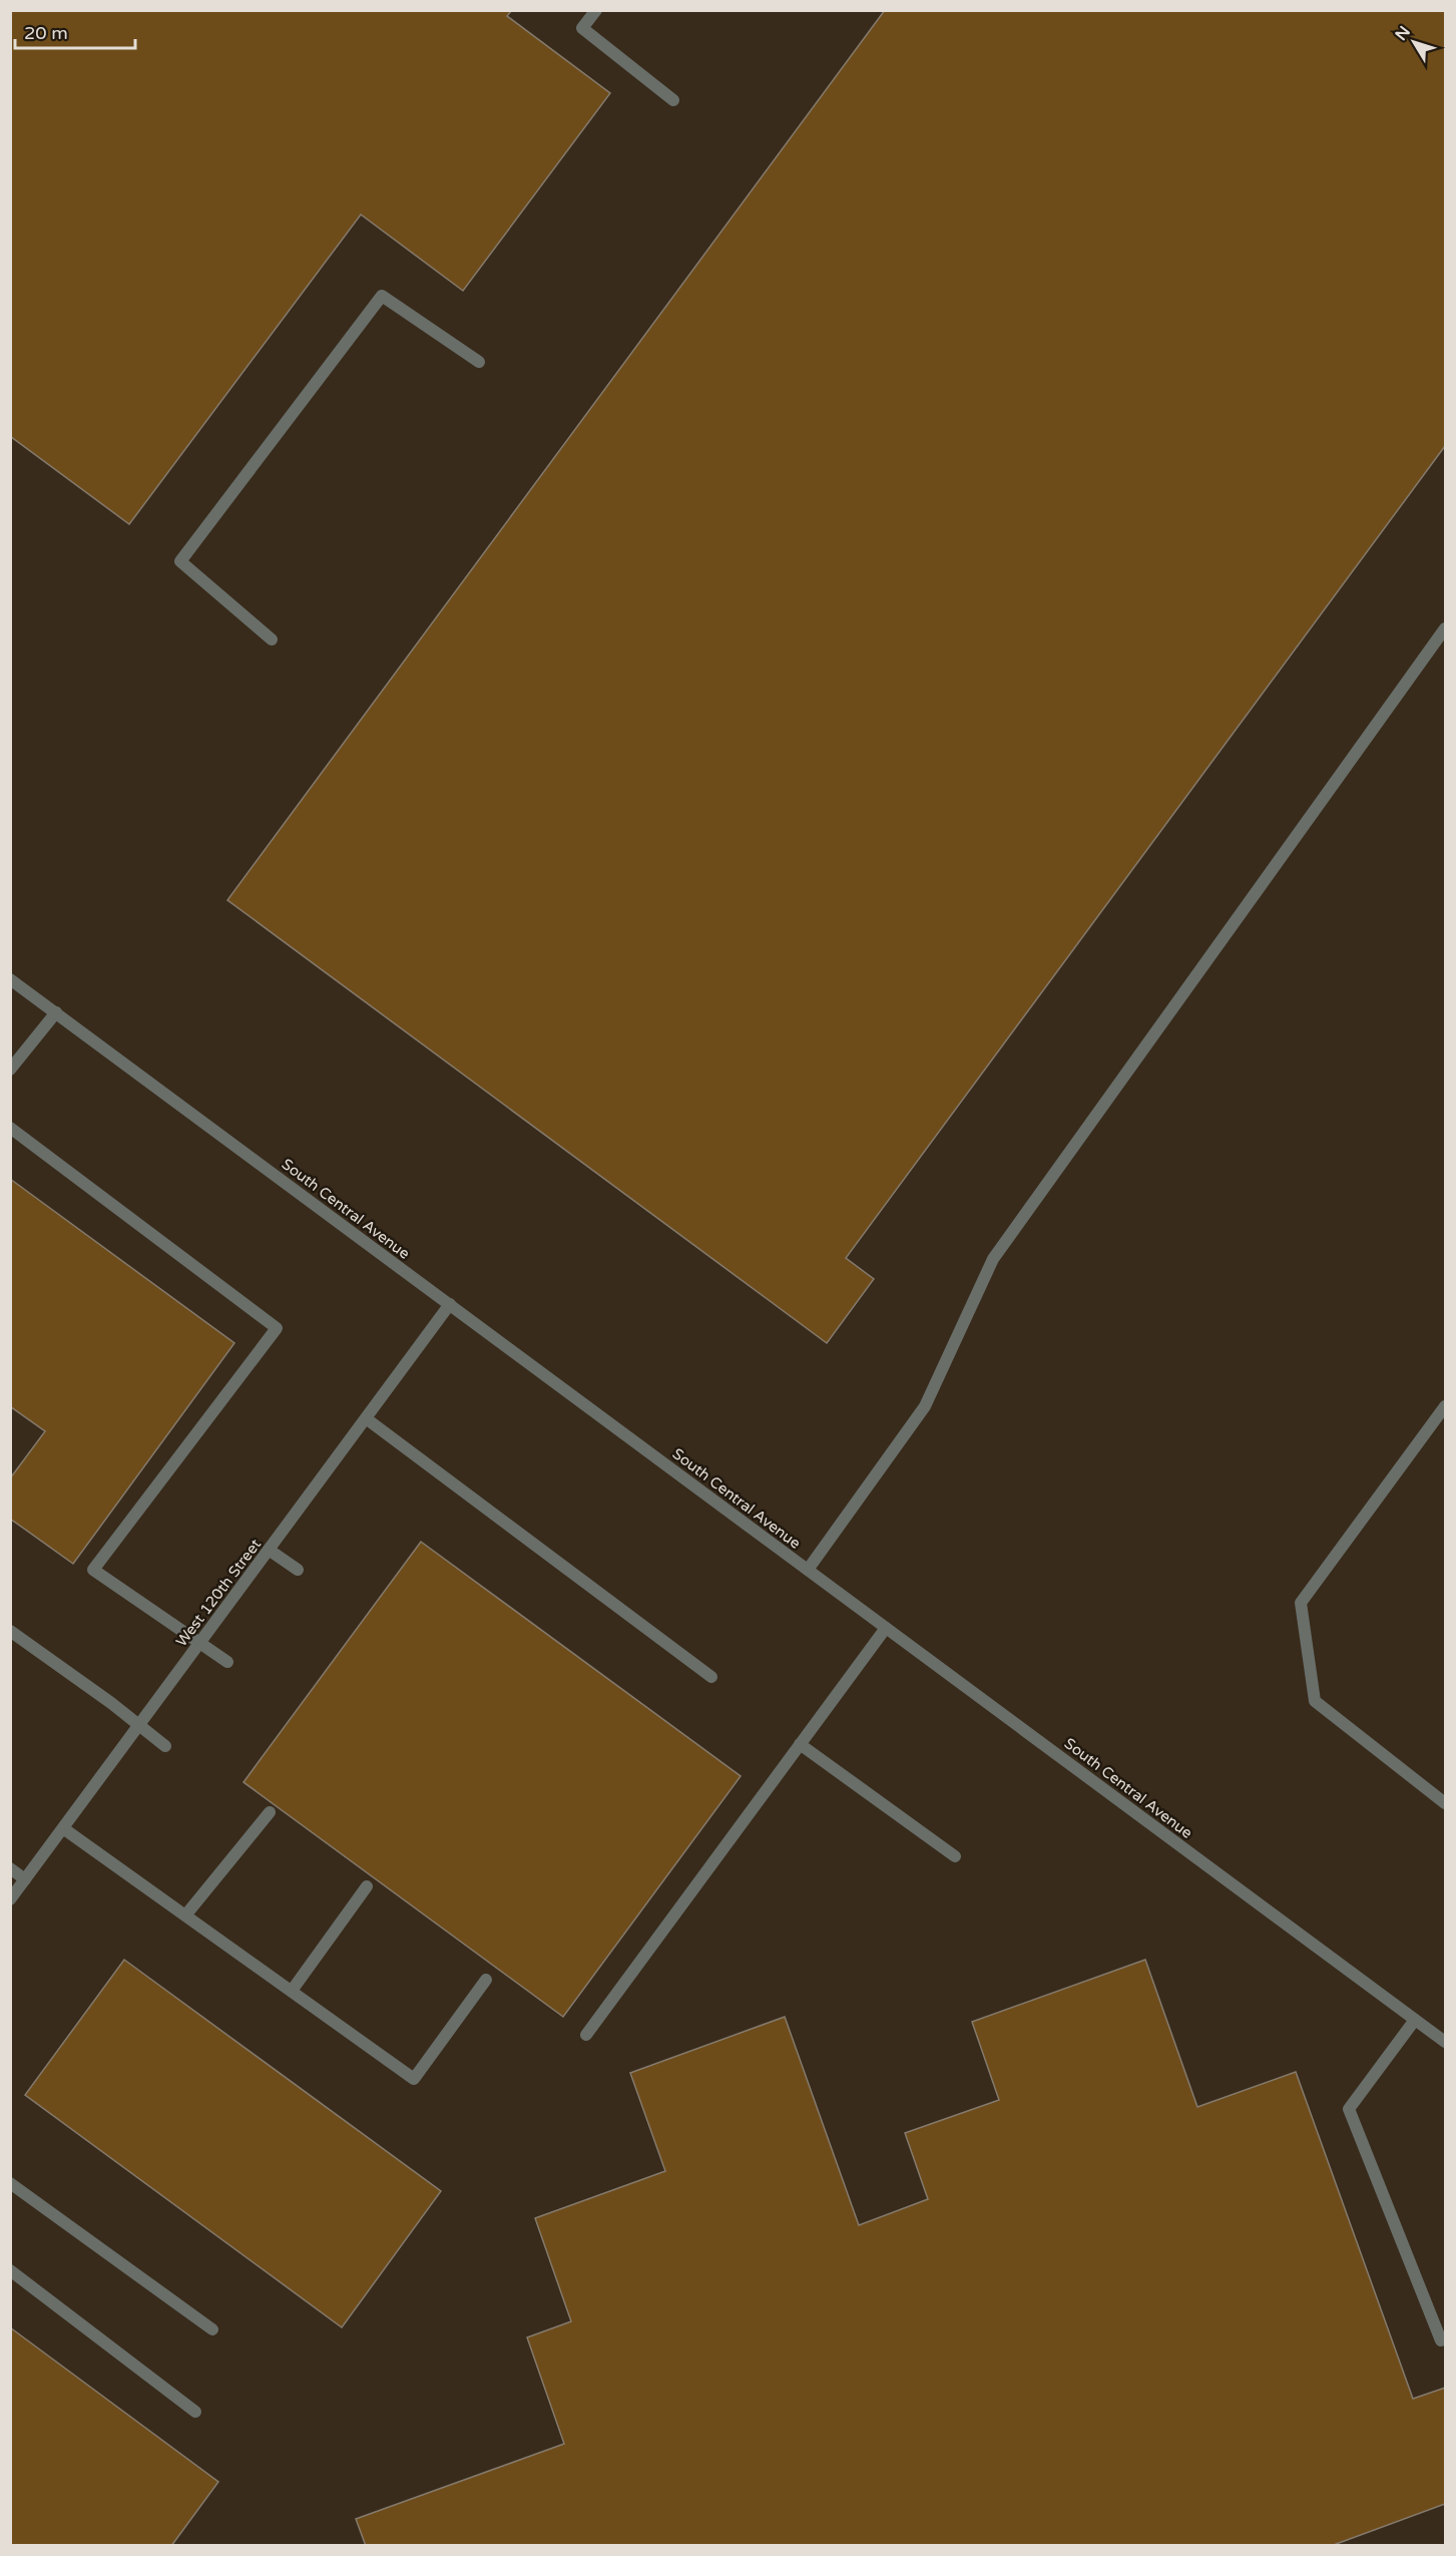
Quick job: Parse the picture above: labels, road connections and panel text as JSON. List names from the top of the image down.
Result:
{
  "streets": {
    "street": ["South Central Avenue", "West 120th Street"]
  },
  "crossings": [
    ["South Central Avenue", "West 120th Street"]
  ],
  "scale_bar": "20 m",
  "north": "top left"
}
